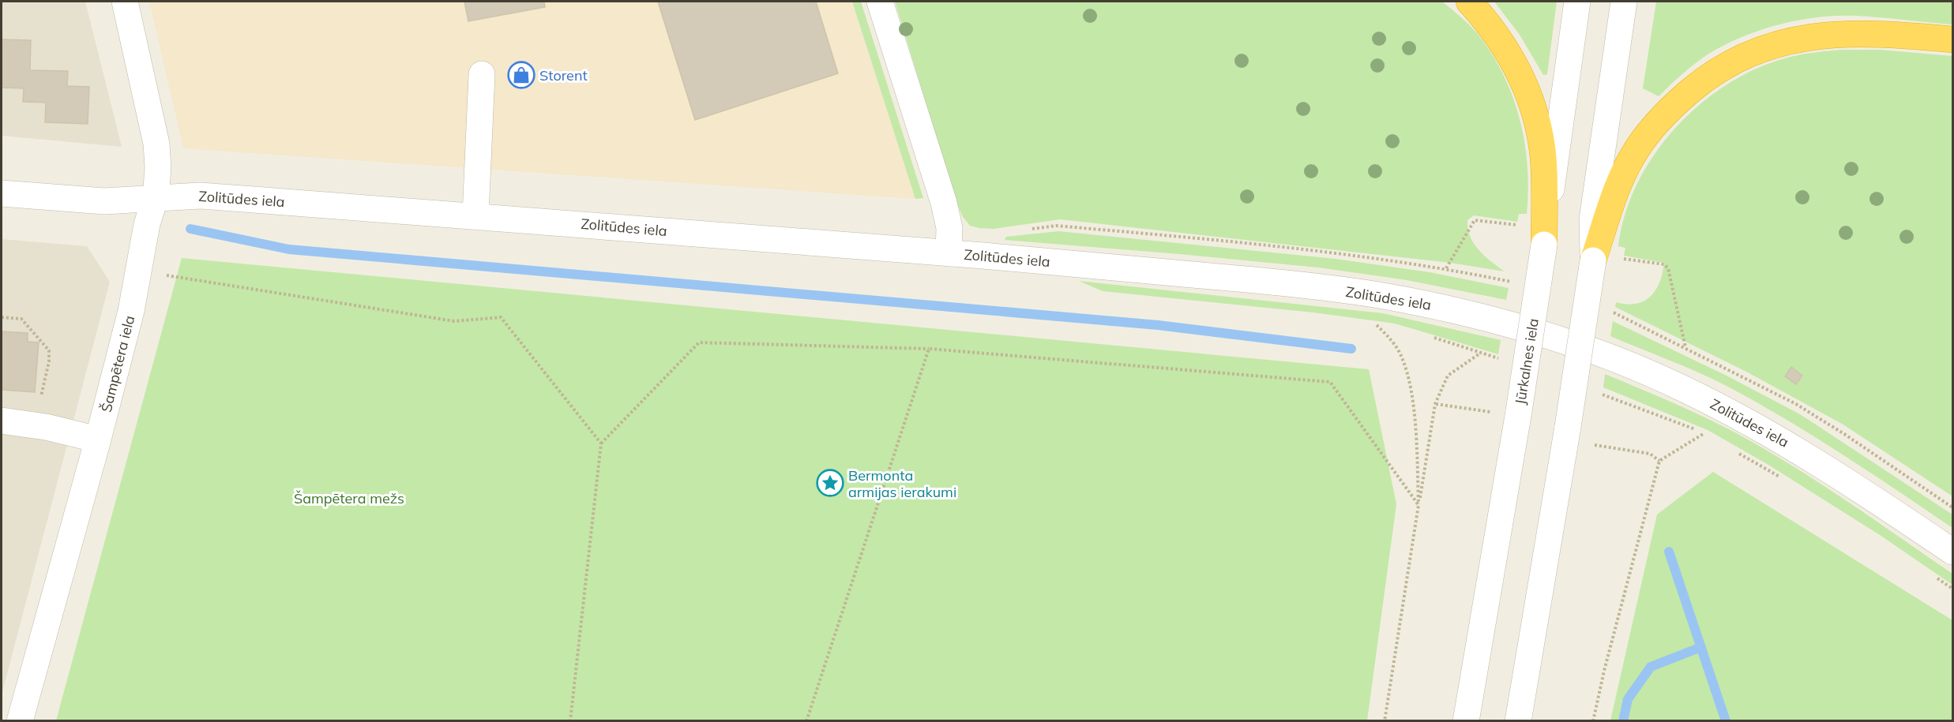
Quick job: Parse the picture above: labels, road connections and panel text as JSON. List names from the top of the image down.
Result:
{
  "streets": {
    "street": ["Zolitūdes iela", "Jūrkalnes iela", "Šampētera iela"]
  },
  "crossings": [
    ["Zolitūdes iela", "Šampētera iela"]
  ],
  "parks": ["Šampētera mežs"],
  "places": {
    "shop": ["Storent"],
    "place": ["Bermonta armijas ierakumi"]
  }
}
